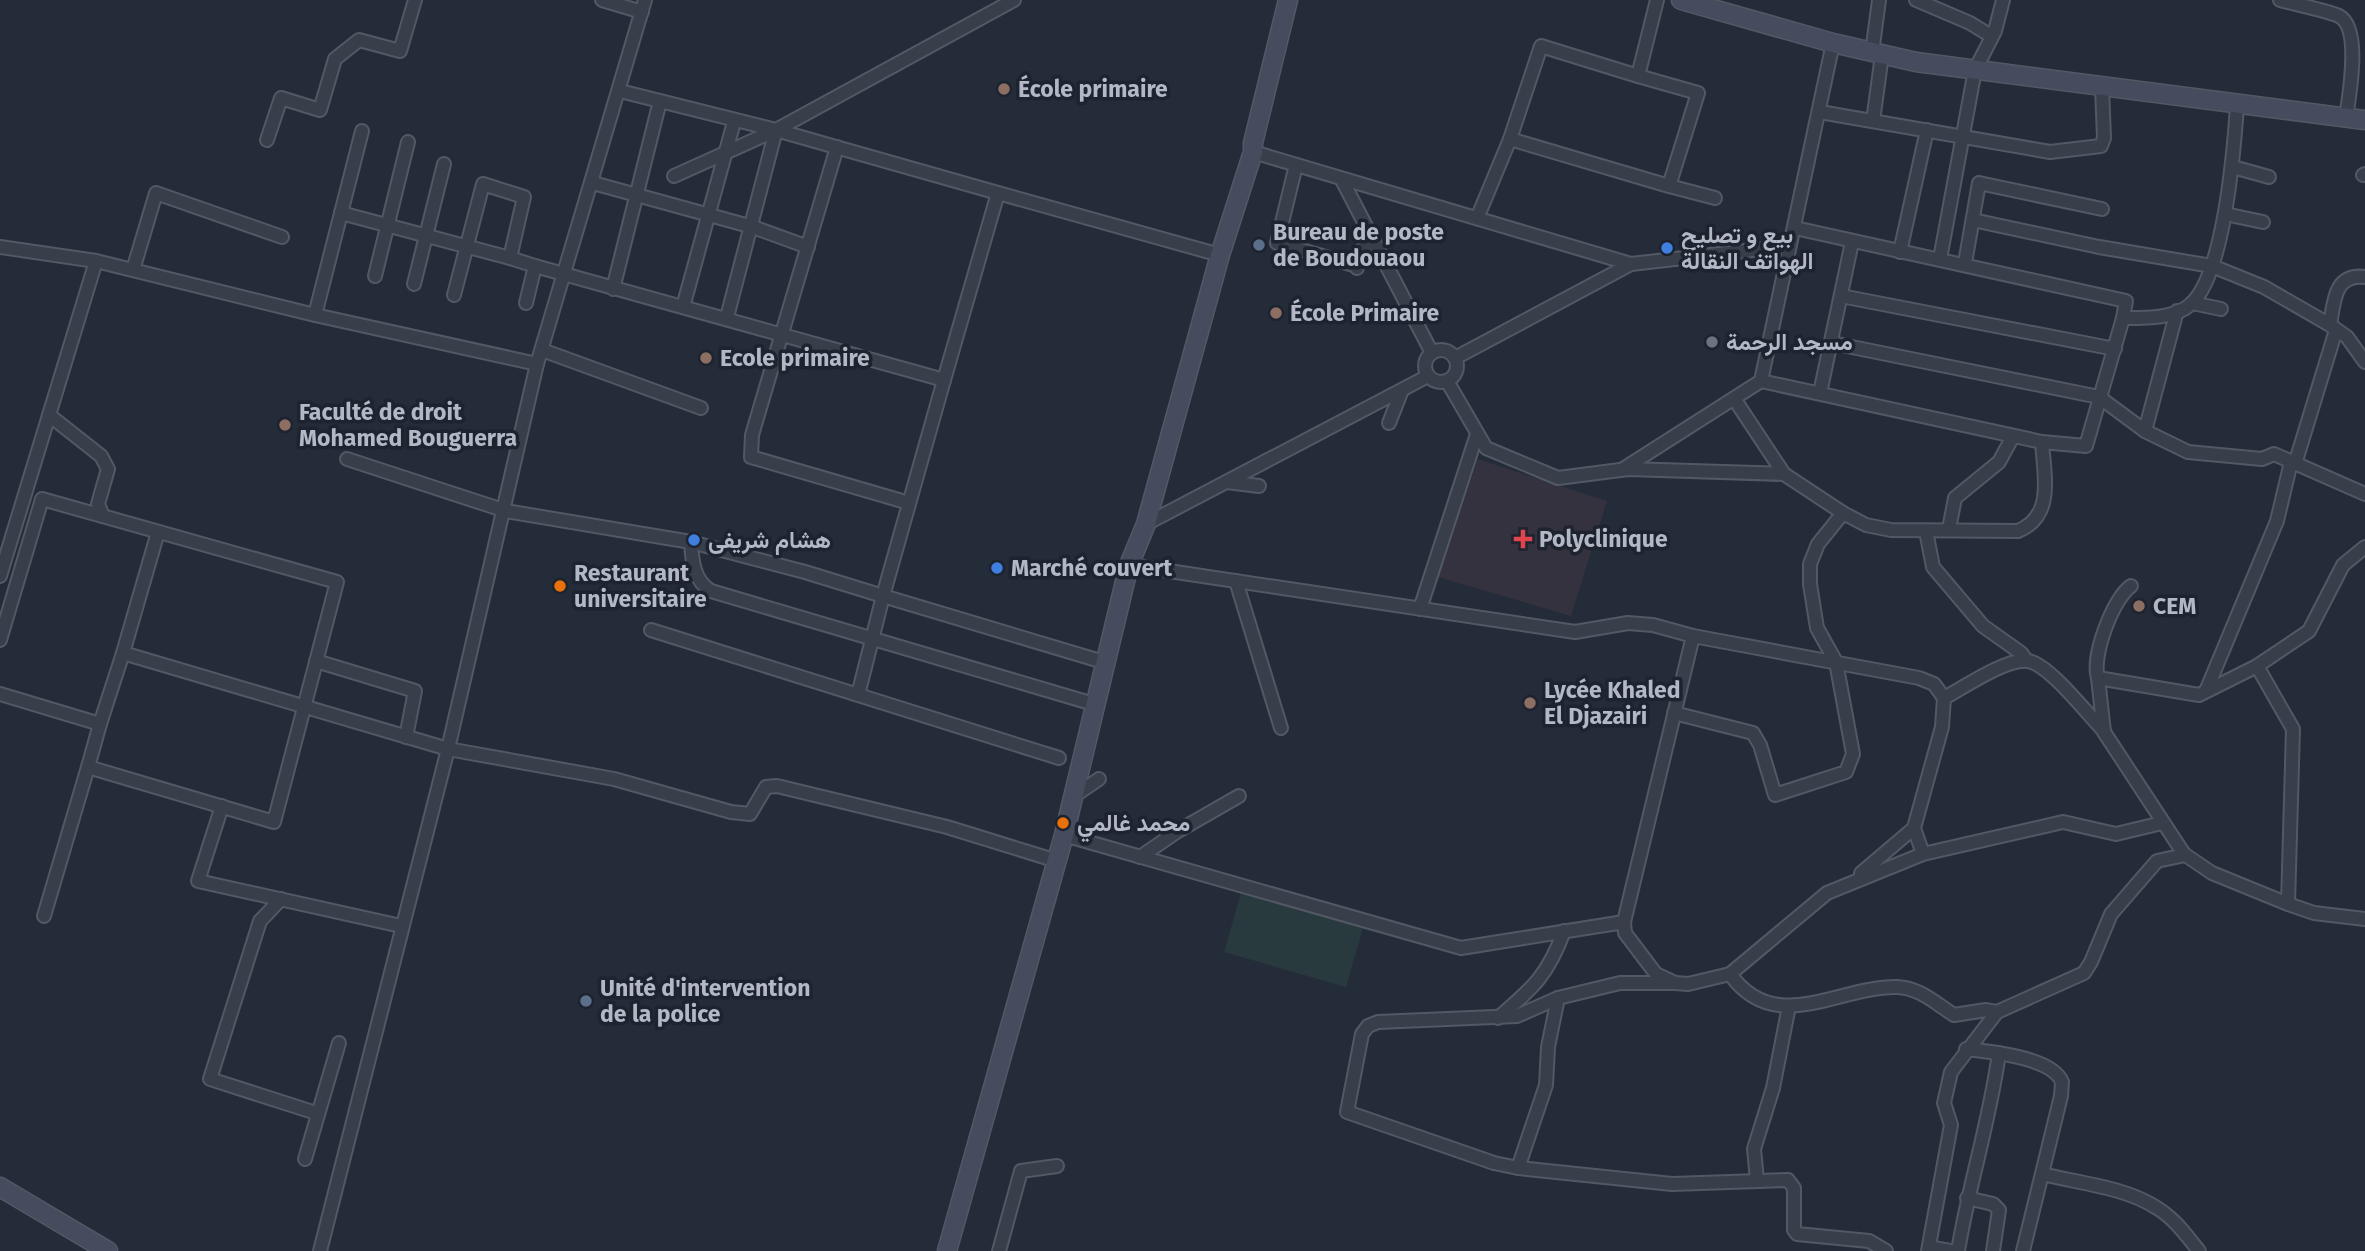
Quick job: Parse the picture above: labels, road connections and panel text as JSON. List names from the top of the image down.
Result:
{
  "places": {
    "other": [
      "École primaire",
      "Bureau de poste de Boudouaou",
      "بيع و تصليح الهواتف النقالة",
      "École Primaire",
      "مسجد الرحمة",
      "Ecole primaire",
      "Faculté de droit Mohamed Bouguerra",
      "هشام شريفى",
      "Marché couvert",
      "Restaurant universitaire",
      "CEM",
      "Lycée Khaled El Djazairi",
      "محمد غالمي",
      "Unité d'intervention de la police"
    ],
    "health": ["Polyclinique"]
  }
}
